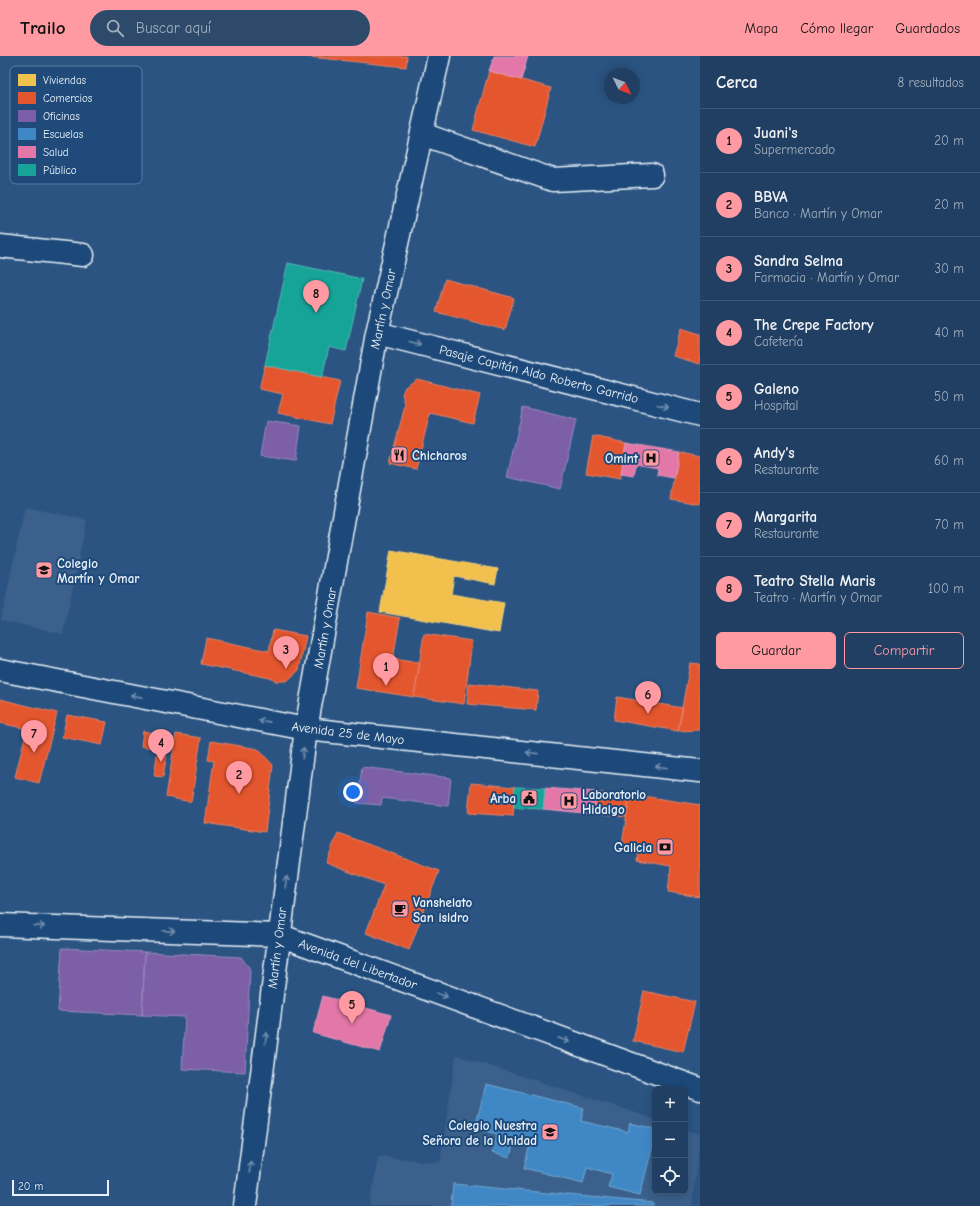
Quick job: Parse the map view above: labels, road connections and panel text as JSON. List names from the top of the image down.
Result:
{
  "streets": {
    "street": [
      "Martín y Omar",
      "Pasaje Capitán Aldo Roberto Garrido",
      "Avenida 25 de Mayo",
      "Avenida del Libertador"
    ]
  },
  "crossings": [
    ["Martín y Omar", "Pasaje Capitán Aldo Roberto Garrido"],
    ["Martín y Omar", "Avenida 25 de Mayo"],
    ["Martín y Omar", "Avenida del Libertador"]
  ],
  "one_way": [
    "Martín y Omar",
    "Pasaje Capitán Aldo Roberto Garrido",
    "Avenida 25 de Mayo",
    "Avenida del Libertador"
  ],
  "places": {
    "restaurant": ["Chicharos"],
    "hospital": ["Omint", "Laboratorio Hidalgo"],
    "school or university": ["Colegio Martín y Omar", "Colegio Nuestra Señora de la Unidad"],
    "public building": ["Arba"],
    "bank": ["Galicia"],
    "cafe": ["Vanshelato San isidro"]
  },
  "legend": [
    "Viviendas",
    "Comercios",
    "Oficinas",
    "Escuelas",
    "Salud",
    "Público"
  ],
  "scale_bar": "20 m",
  "north": "bottom right",
  "page": {
    "header": "Trailo",
    "search": "Buscar aquí",
    "nav": ["Mapa", "Cómo llegar", "Guardados"],
    "heading": ["Cerca", "8 resultados"],
    "list": [
      {
        "mark": "1",
        "name": "Juani's",
        "note": "Supermercado",
        "value": "20 m"
      },
      {
        "mark": "2",
        "name": "BBVA",
        "note": "Banco · Martín y Omar",
        "value": "20 m"
      },
      {
        "mark": "3",
        "name": "Sandra Selma",
        "note": "Farmacia · Martín y Omar",
        "value": "30 m"
      },
      {
        "mark": "4",
        "name": "The Crepe Factory",
        "note": "Cafetería",
        "value": "40 m"
      },
      {
        "mark": "5",
        "name": "Galeno",
        "note": "Hospital",
        "value": "50 m"
      },
      {
        "mark": "6",
        "name": "Andy's",
        "note": "Restaurante",
        "value": "60 m"
      },
      {
        "mark": "7",
        "name": "Margarita",
        "note": "Restaurante",
        "value": "70 m"
      },
      {
        "mark": "8",
        "name": "Teatro Stella Maris",
        "note": "Teatro · Martín y Omar",
        "value": "100 m"
      }
    ],
    "pins": [
      "8",
      "3",
      "1",
      "6",
      "7",
      "4",
      "2",
      "5"
    ],
    "buttons": ["Guardar", "Compartir"],
    "map_buttons": ["+", "−"],
    "scale": "20 m"
  }
}
